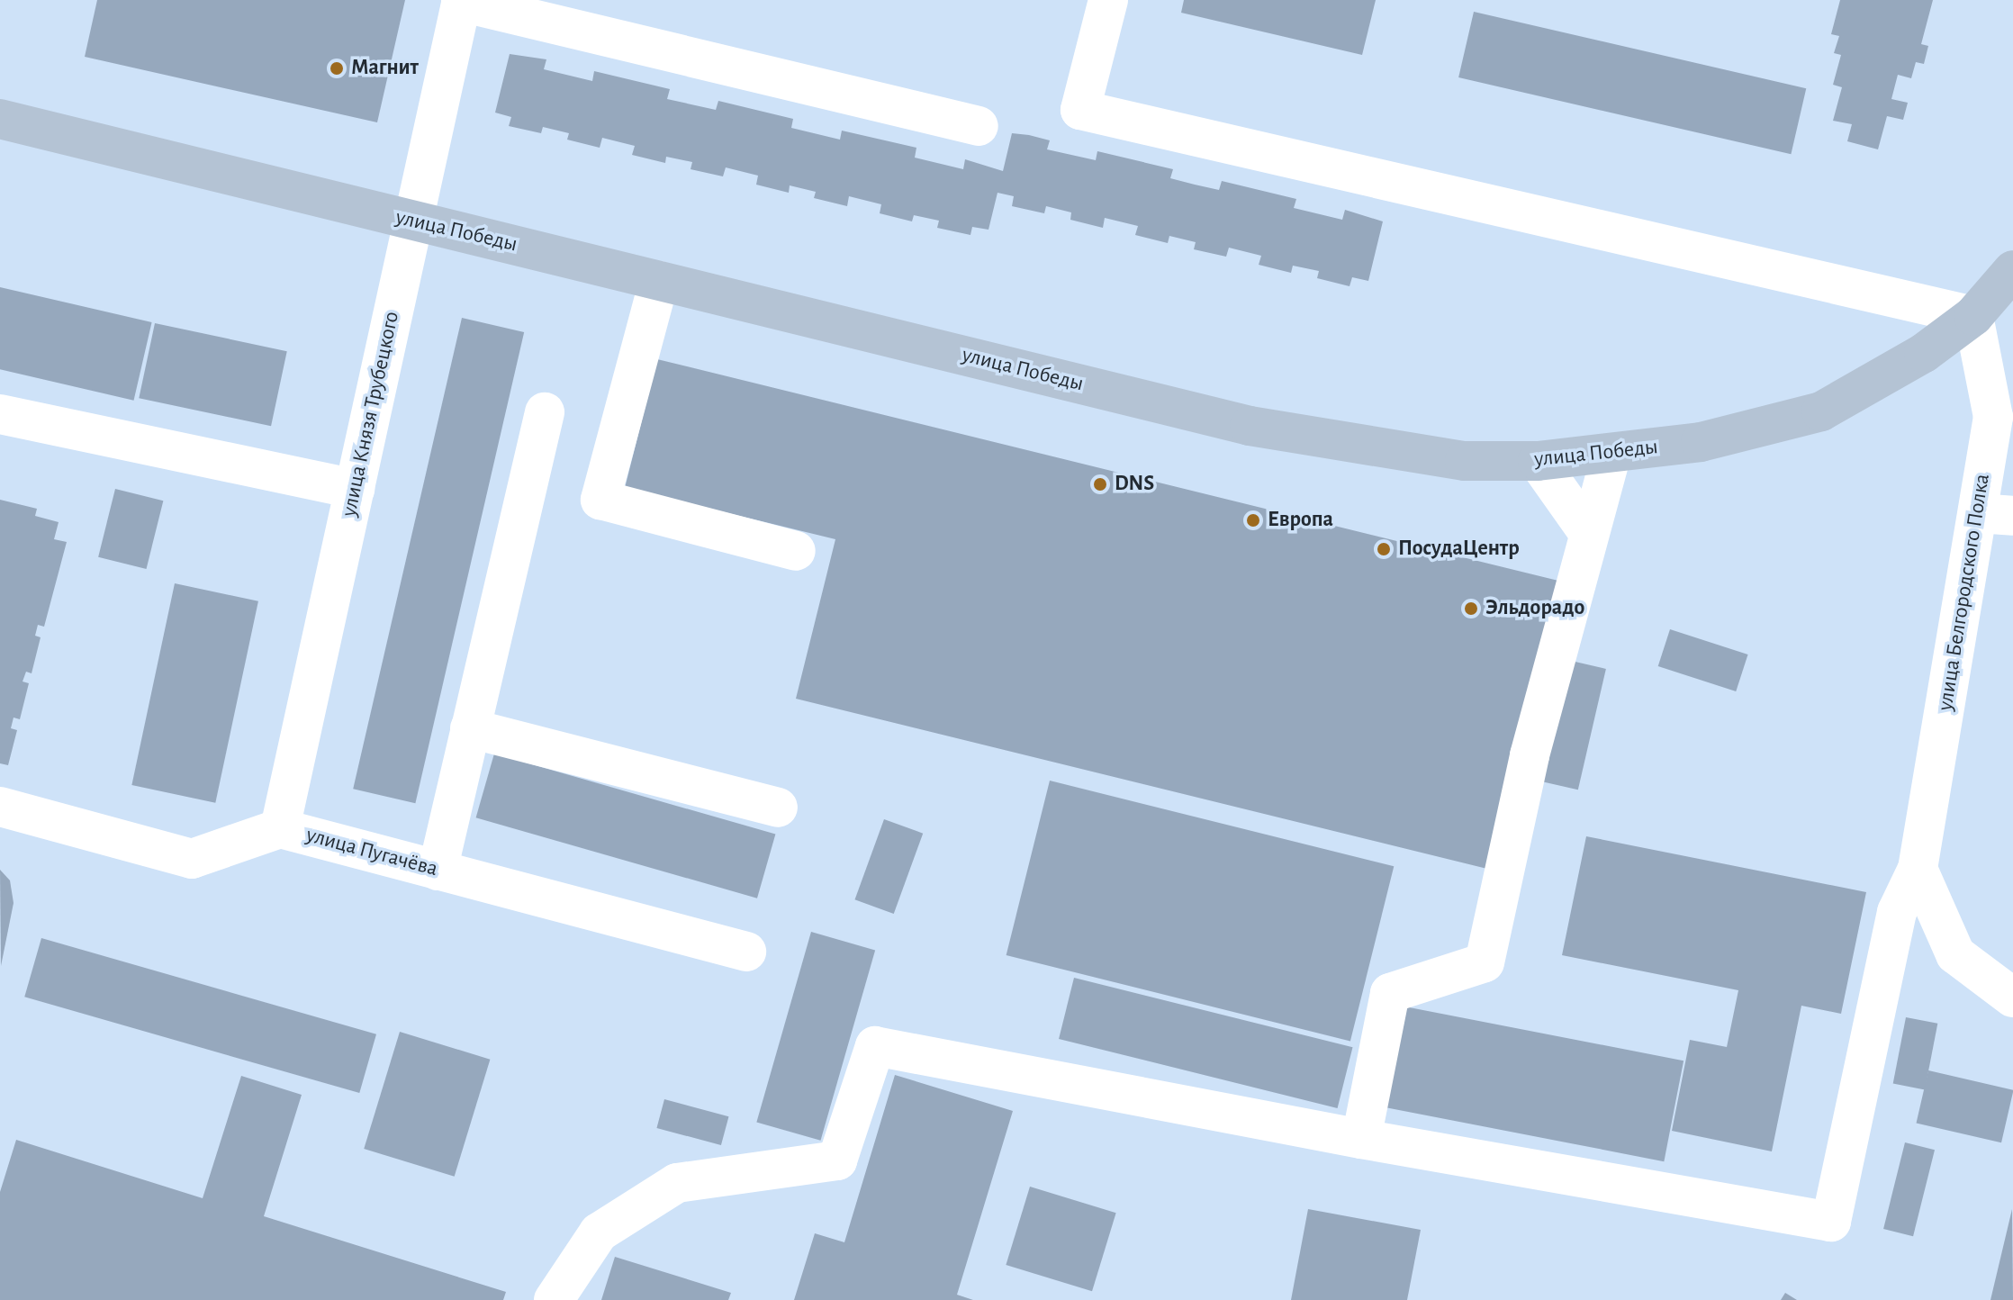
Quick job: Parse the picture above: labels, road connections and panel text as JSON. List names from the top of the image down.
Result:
{
  "streets": {
    "main road": ["улица Победы"],
    "street": ["улица Князя Трубецкого", "улица Белгородского Полка", "улица Пугачёва"]
  },
  "crossings": [
    ["улица Победы", "улица Князя Трубецкого"],
    ["улица Победы", "улица Белгородского Полка"],
    ["улица Князя Трубецкого", "улица Пугачёва"]
  ],
  "places": [
    "Магнит",
    "DNS",
    "Европа",
    "ПосудаЦентр",
    "Эльдорадо"
  ]
}
